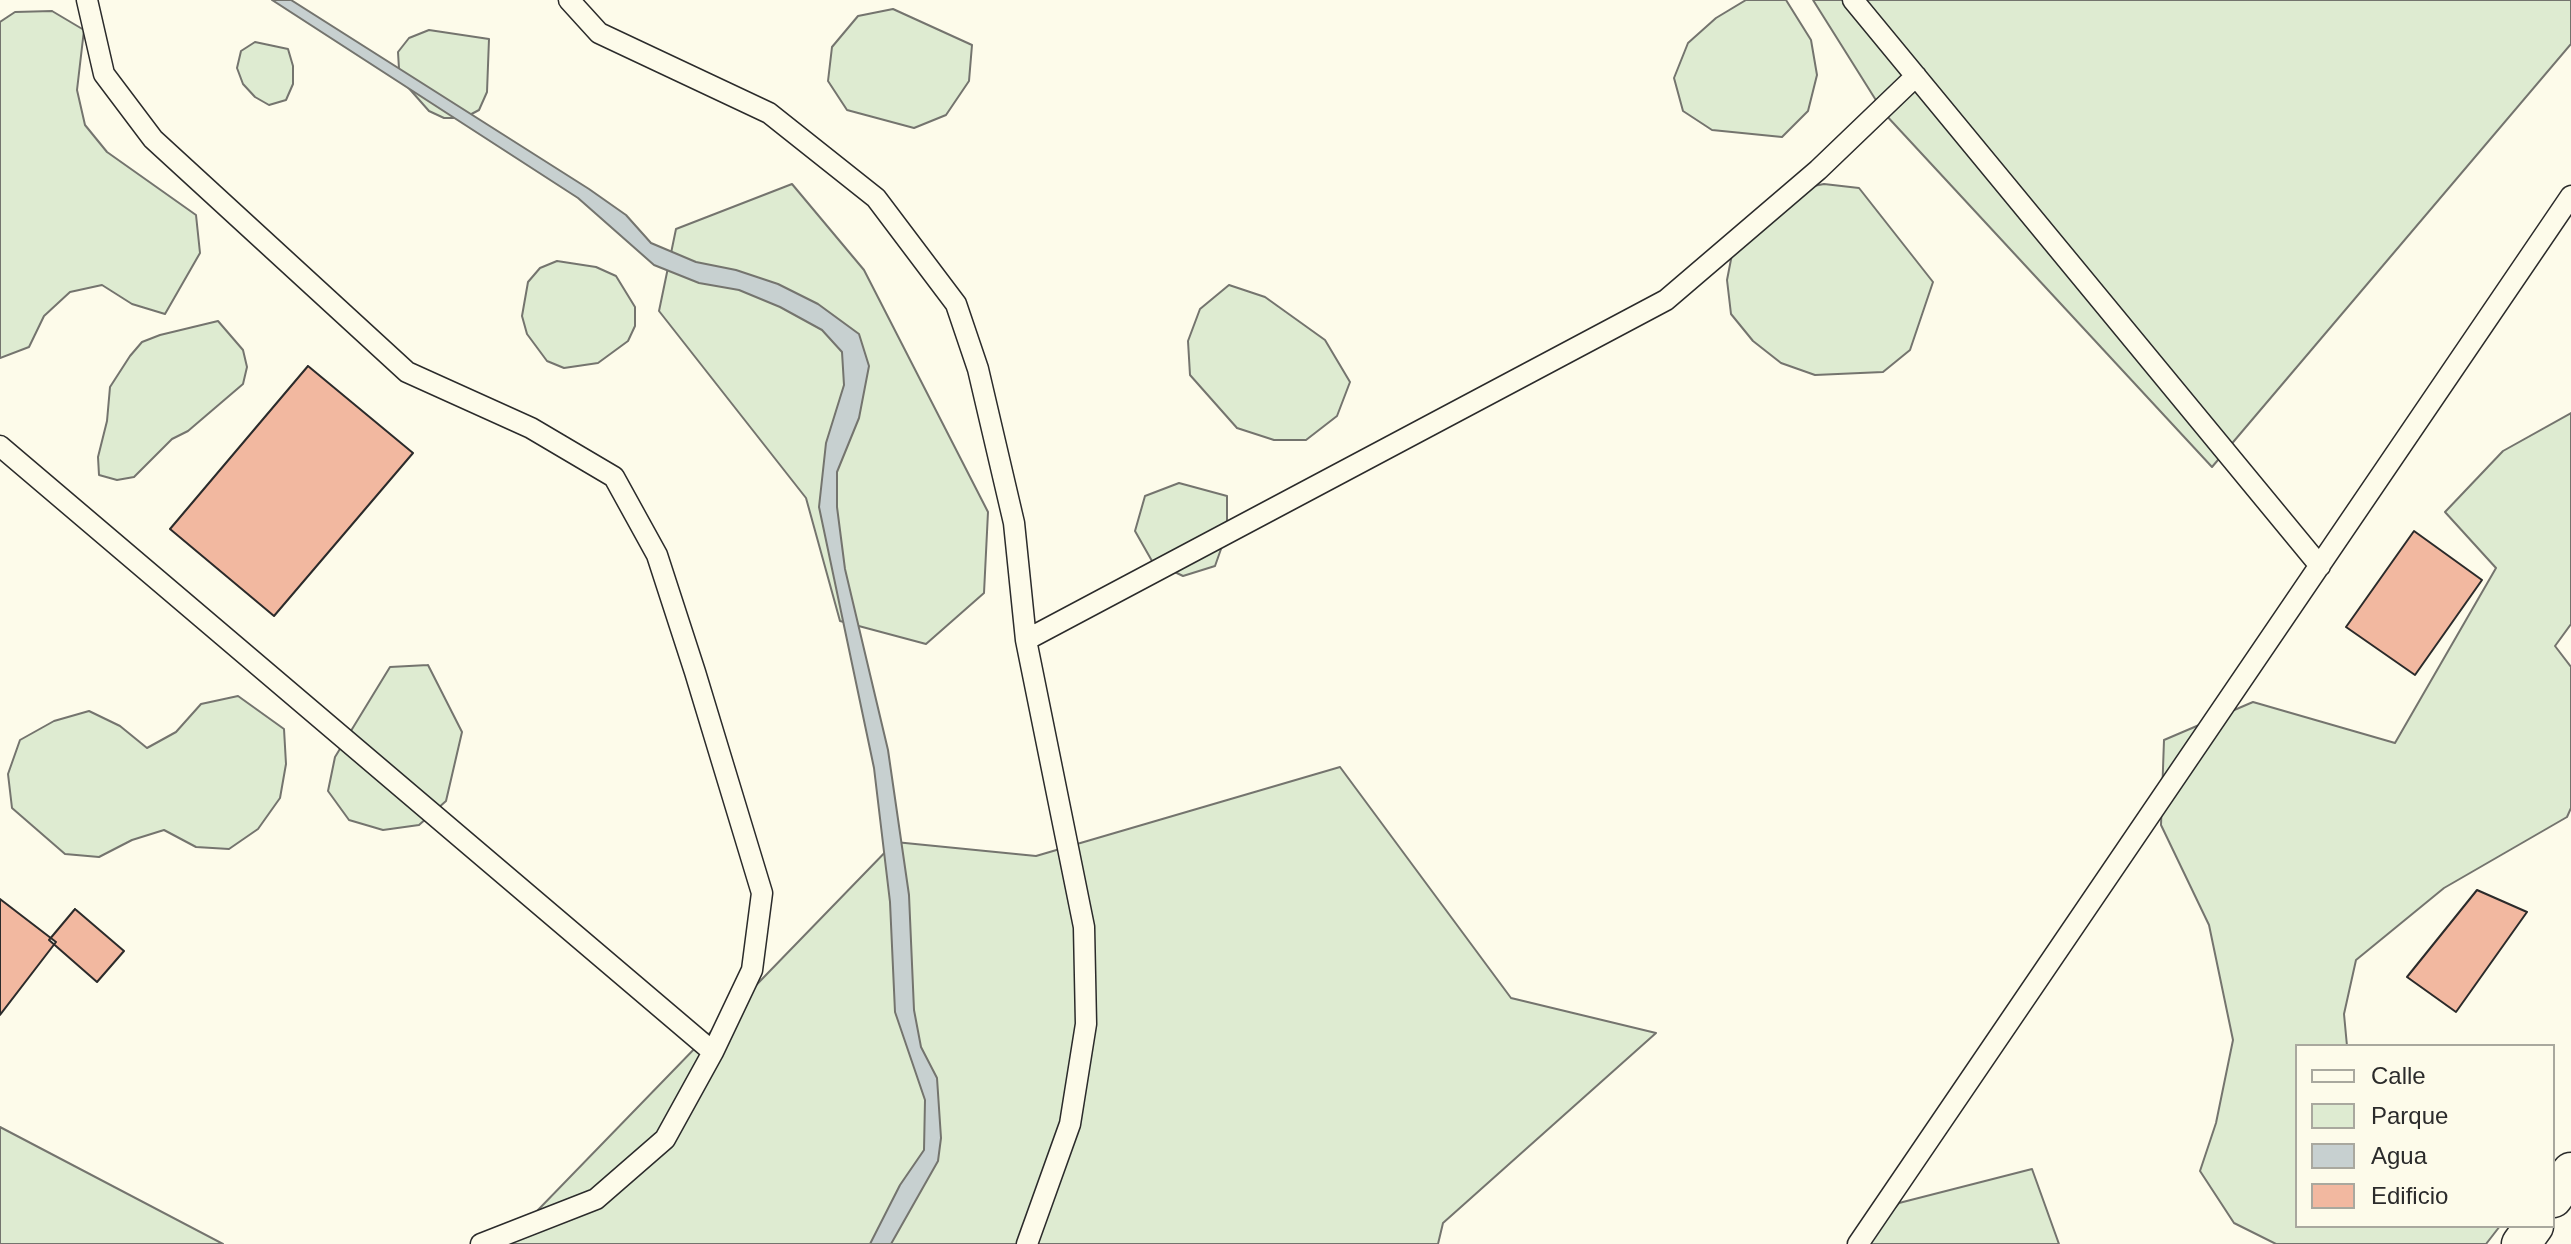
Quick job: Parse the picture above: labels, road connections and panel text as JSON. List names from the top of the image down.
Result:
{
  "legend": [
    "Calle",
    "Parque",
    "Agua",
    "Edificio"
  ]
}
